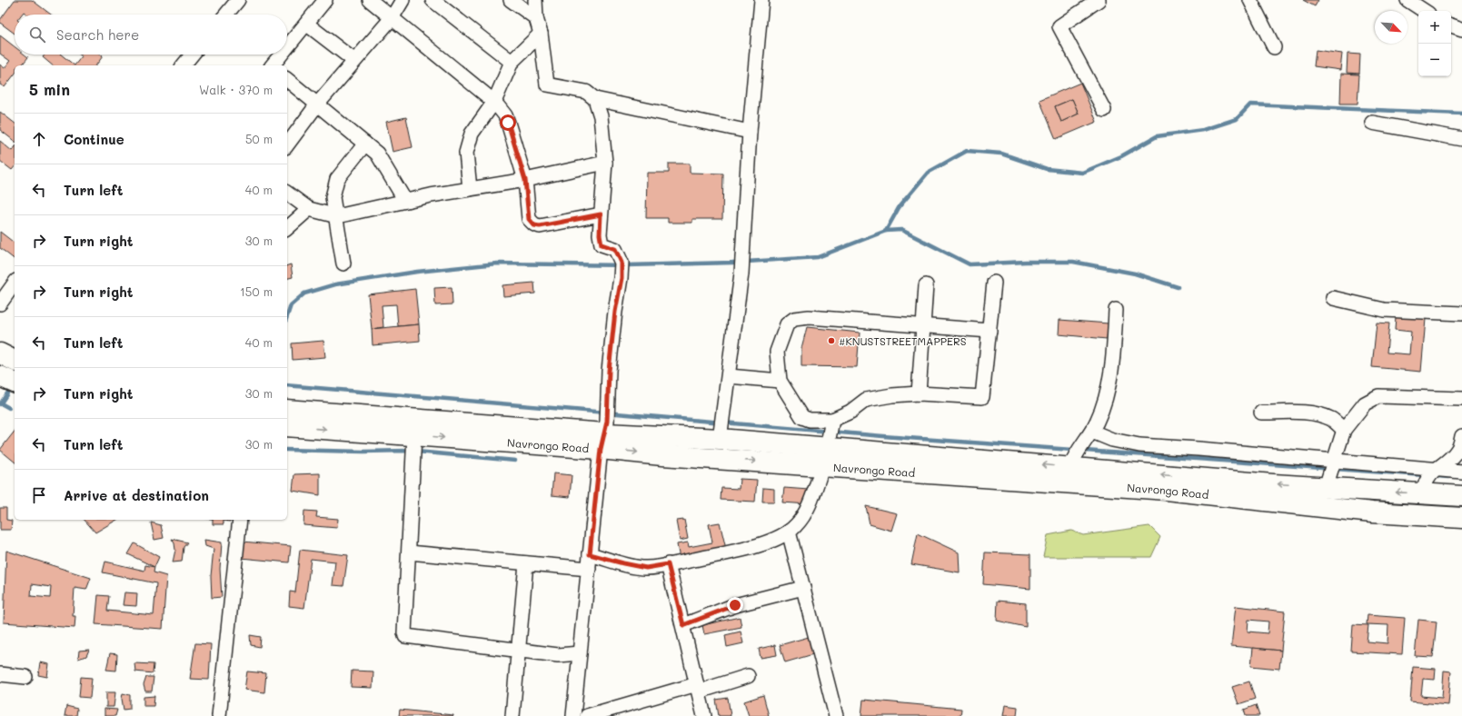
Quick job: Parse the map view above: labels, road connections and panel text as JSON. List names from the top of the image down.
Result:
{
  "streets": {
    "highway": ["Navrongo Road"]
  },
  "places": ["#KNUSTSTREETMAPPERS"],
  "north": "bottom right",
  "page": {
    "map_buttons": ["+", "−"],
    "search": "Search here",
    "heading": ["5 min", "Walk · 370 m"],
    "list": [
      ["Continue", "50 m"],
      ["Turn left", "40 m"],
      ["Turn right", "30 m"],
      ["Turn right", "150 m"],
      ["Turn left", "40 m"],
      ["Turn right", "30 m"],
      ["Turn left", "30 m"],
      "Arrive at destination"
    ]
  }
}
